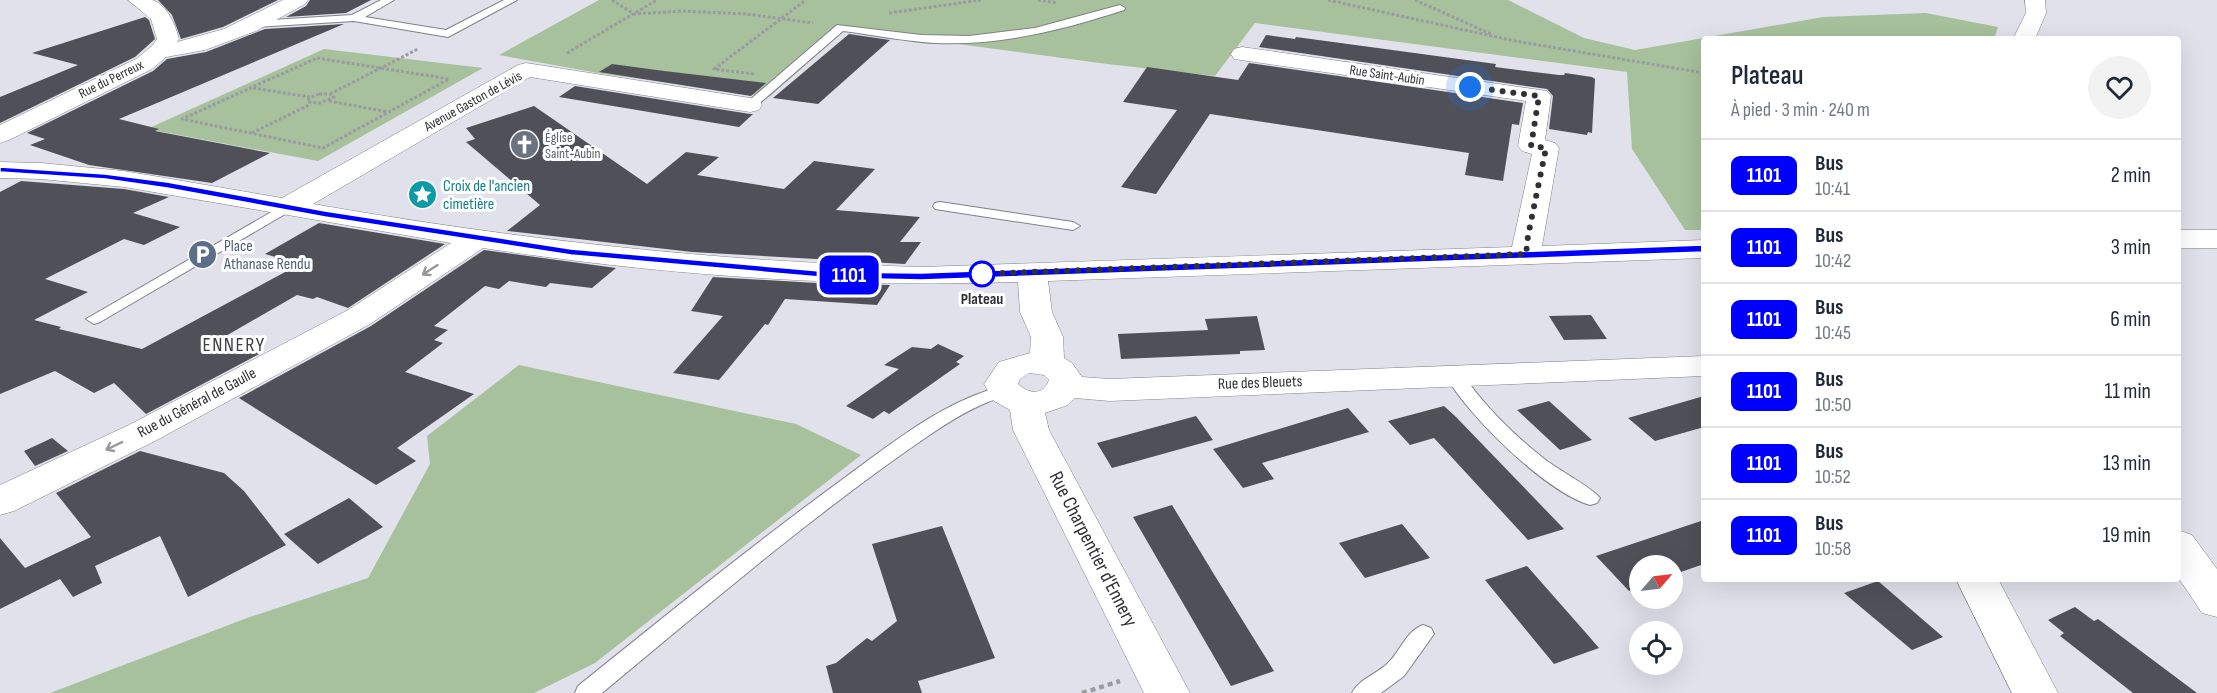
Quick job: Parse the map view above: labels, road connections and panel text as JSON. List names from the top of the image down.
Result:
{
  "streets": {
    "street": [
      "Rue Saint-Aubin",
      "Rue du Perreux",
      "Avenue Gaston de Lévis",
      "Rue des Bleuets",
      "Rue du Général de Gaulle",
      "Rue Charpentier d'Ennery"
    ]
  },
  "one_way": ["Rue du Général de Gaulle"],
  "districts": ["ENNERY"],
  "places": {
    "church": ["Église Saint-Aubin"],
    "place": ["Croix de l'ancien cimetière"],
    "parking": ["Place Athanase Rendu"],
    "other": ["Plateau"]
  },
  "lines": ["bus line 1101"],
  "north": "top right",
  "page": {
    "on_map": "1101",
    "heading": ["Plateau", "À pied · 3 min · 240 m"],
    "list": [
      {
        "mark": "1101",
        "name": "Bus",
        "note": "10:41",
        "value": "2 min"
      },
      {
        "mark": "1101",
        "name": "Bus",
        "note": "10:42",
        "value": "3 min"
      },
      {
        "mark": "1101",
        "name": "Bus",
        "note": "10:45",
        "value": "6 min"
      },
      {
        "mark": "1101",
        "name": "Bus",
        "note": "10:50",
        "value": "11 min"
      },
      {
        "mark": "1101",
        "name": "Bus",
        "note": "10:52",
        "value": "13 min"
      },
      {
        "mark": "1101",
        "name": "Bus",
        "note": "10:58",
        "value": "19 min"
      }
    ]
  }
}
